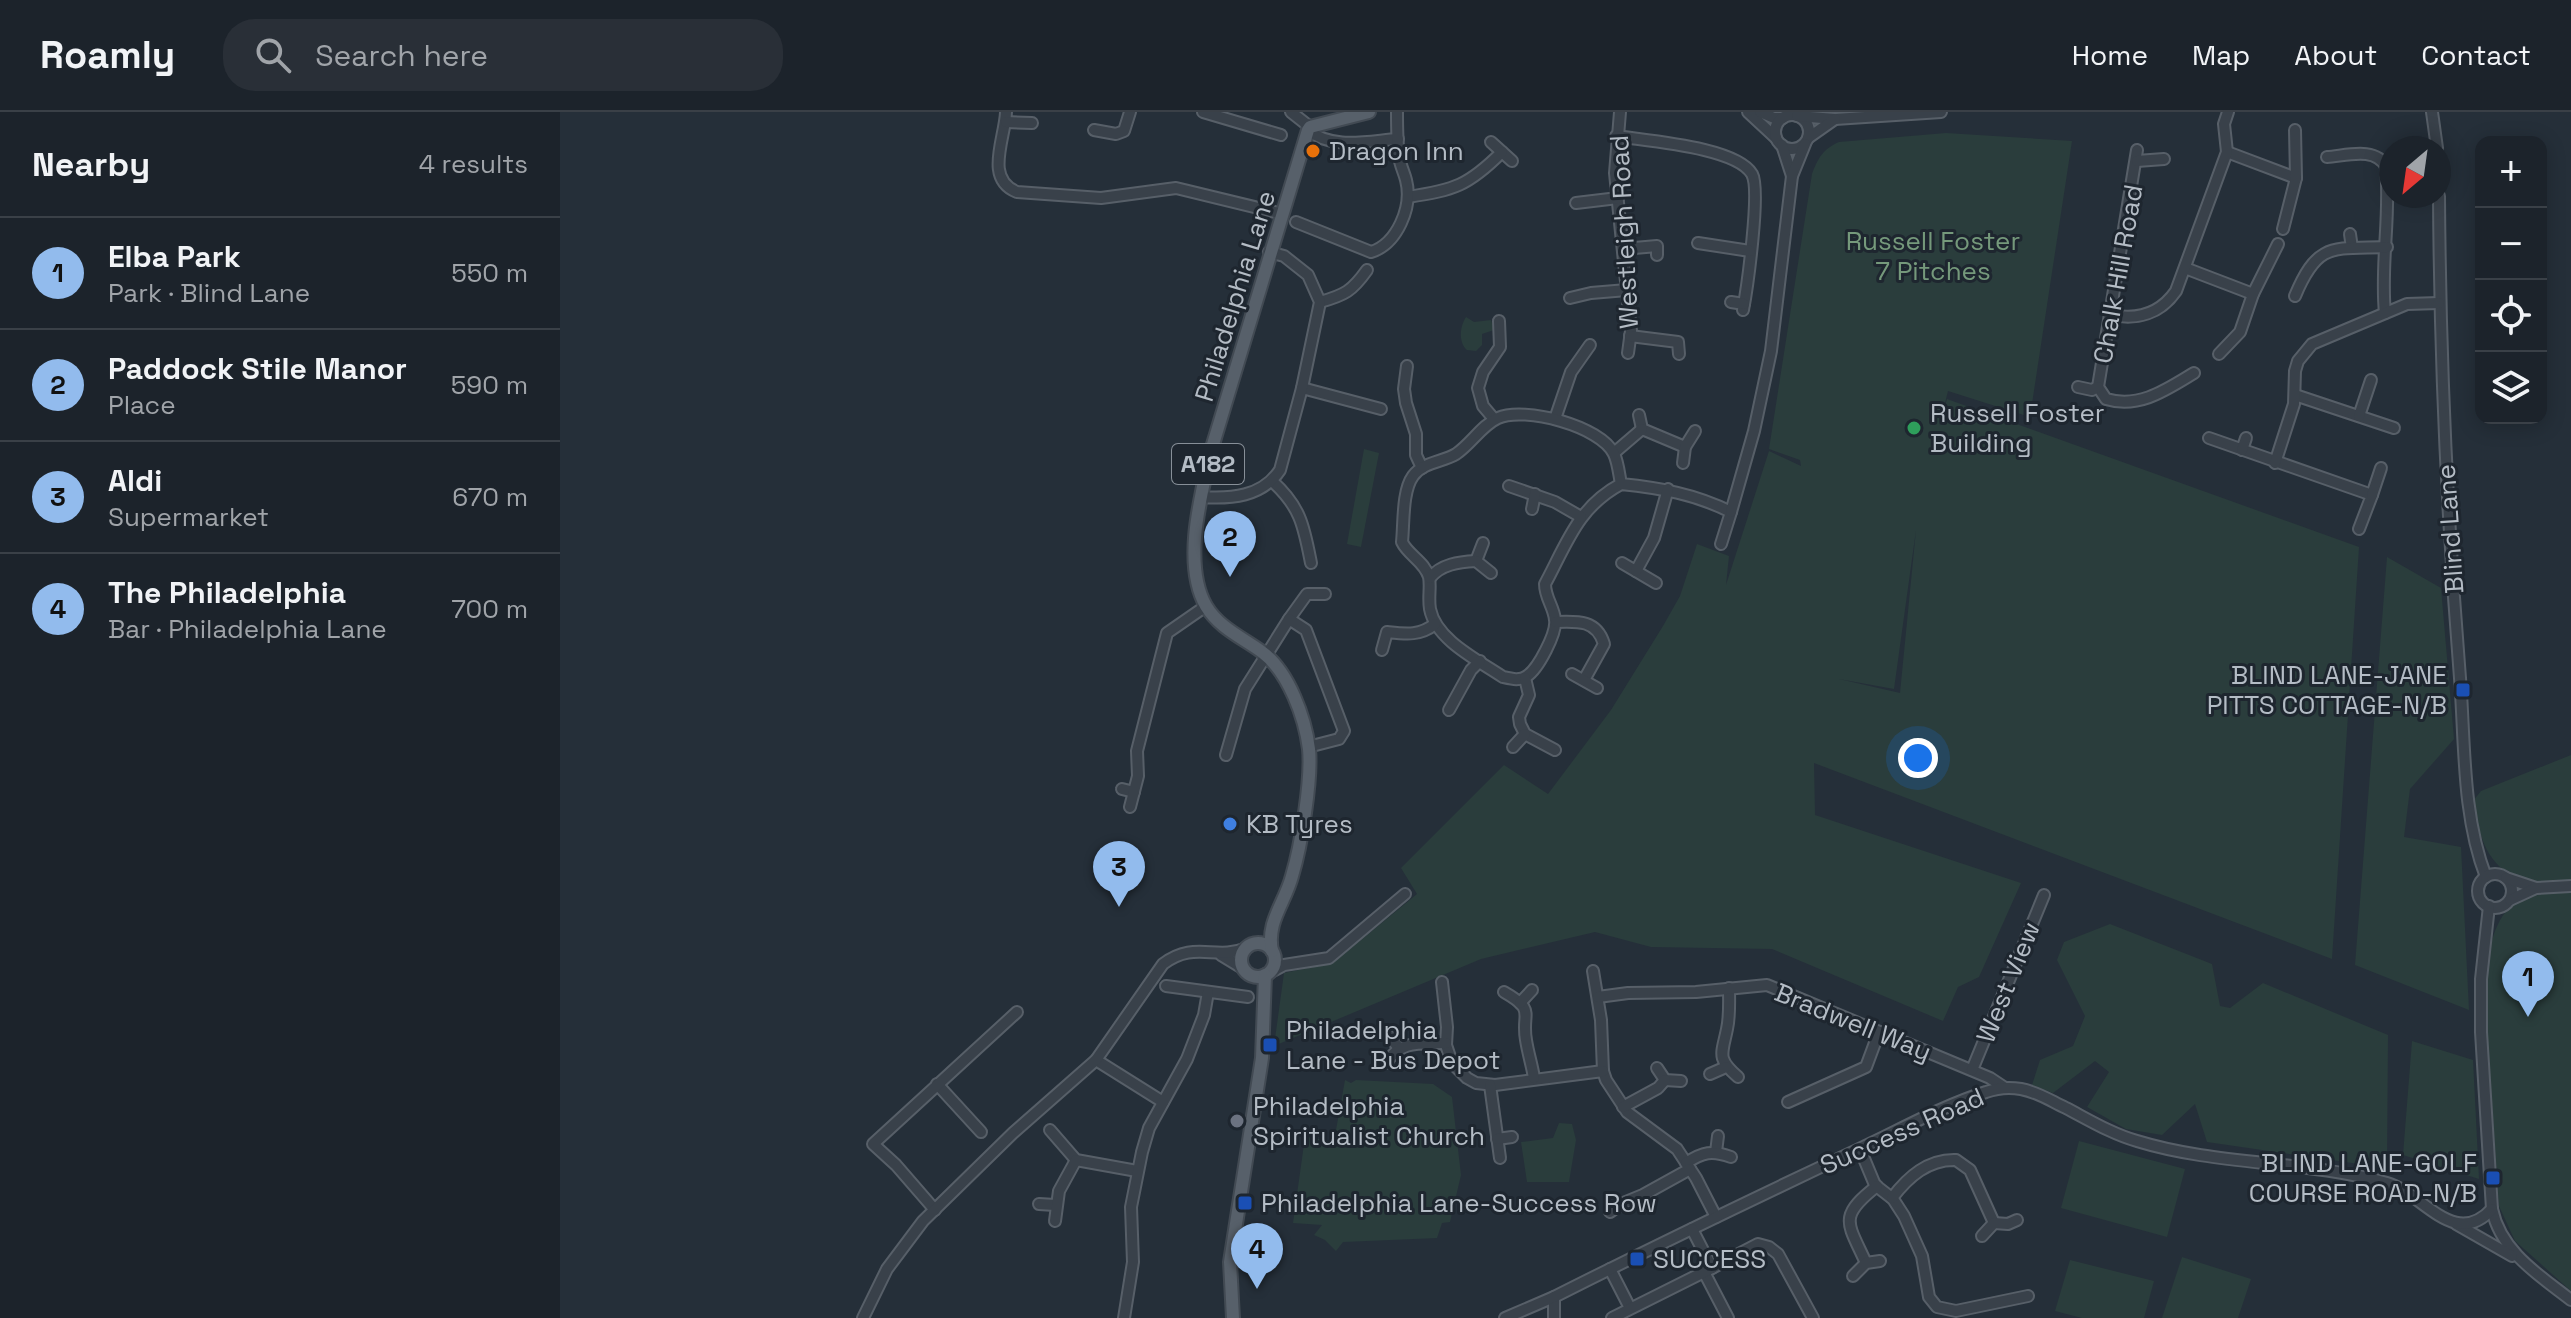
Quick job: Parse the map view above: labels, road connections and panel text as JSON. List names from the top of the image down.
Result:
{
  "streets": {
    "main road": ["Philadelphia Lane", "A182"],
    "street": [
      "Westleigh Road",
      "Chalk Hill Road",
      "Blind Lane",
      "West View",
      "Bradwell Way",
      "Success Road"
    ]
  },
  "crossings": [
    ["West View", "Bradwell Way"],
    ["Bradwell Way", "Success Road"]
  ],
  "parks": ["Russell Foster 7 Pitches"],
  "places": {
    "other": [
      "Dragon Inn",
      "Russell Foster Building",
      "KB Tyres",
      "Philadelphia Spiritualist Church"
    ],
    "transit": [
      "BLIND LANE-JANE PITTS COTTAGE-N/B",
      "Philadelphia Lane - Bus Depot",
      "BLIND LANE-GOLF COURSE ROAD-N/B",
      "Philadelphia Lane-Success Row",
      "SUCCESS"
    ]
  },
  "north": "bottom left",
  "page": {
    "header": "Roamly",
    "search": "Search here",
    "nav": [
      "Home",
      "Map",
      "About",
      "Contact"
    ],
    "heading": ["Nearby", "4 results"],
    "map_buttons": ["+", "−"],
    "list": [
      {
        "mark": "1",
        "name": "Elba Park",
        "note": "Park · Blind Lane",
        "value": "550 m"
      },
      {
        "mark": "2",
        "name": "Paddock Stile Manor",
        "note": "Place",
        "value": "590 m"
      },
      {
        "mark": "3",
        "name": "Aldi",
        "note": "Supermarket",
        "value": "670 m"
      },
      {
        "mark": "4",
        "name": "The Philadelphia",
        "note": "Bar · Philadelphia Lane",
        "value": "700 m"
      }
    ],
    "pins": [
      "2",
      "3",
      "1",
      "4"
    ]
  }
}
